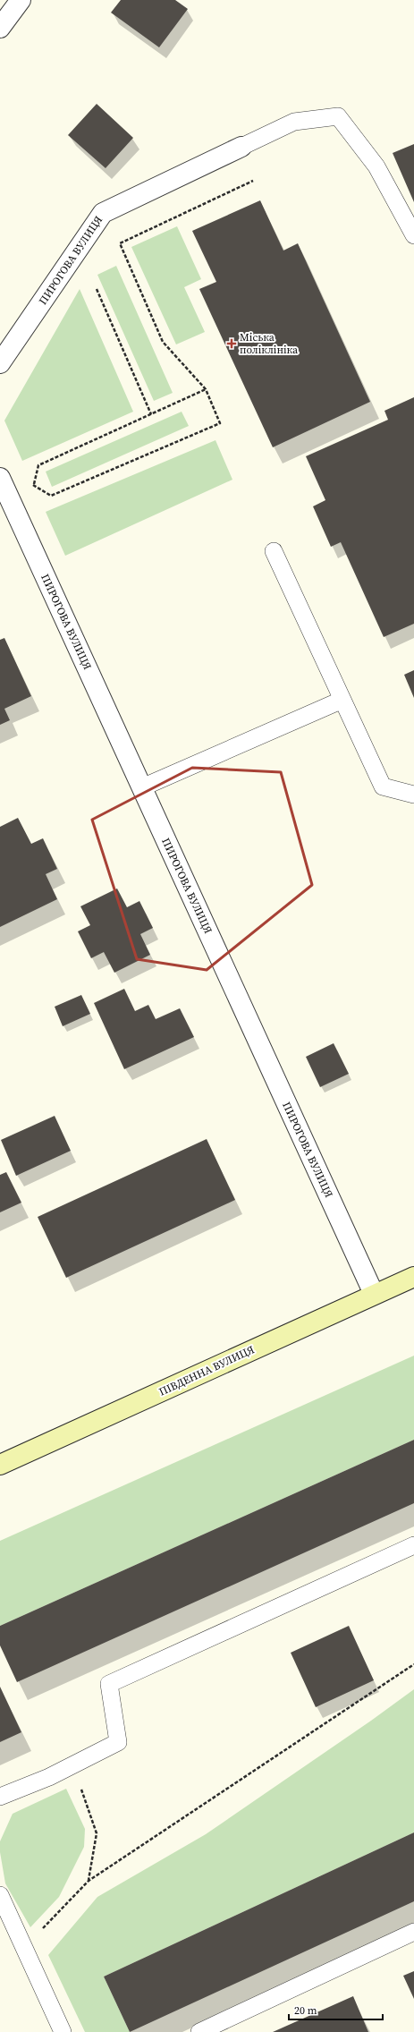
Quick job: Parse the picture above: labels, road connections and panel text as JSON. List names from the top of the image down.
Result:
{
  "streets": {
    "street": ["ПИРОГОВА ВУЛИЦЯ", "ПІВДЕННА ВУЛИЦЯ"]
  },
  "crossings": [
    ["ПИРОГОВА ВУЛИЦЯ", "ПІВДЕННА ВУЛИЦЯ"]
  ],
  "places": {
    "health": ["Міська поліклініка"]
  },
  "scale_bar": "20 m"
}
